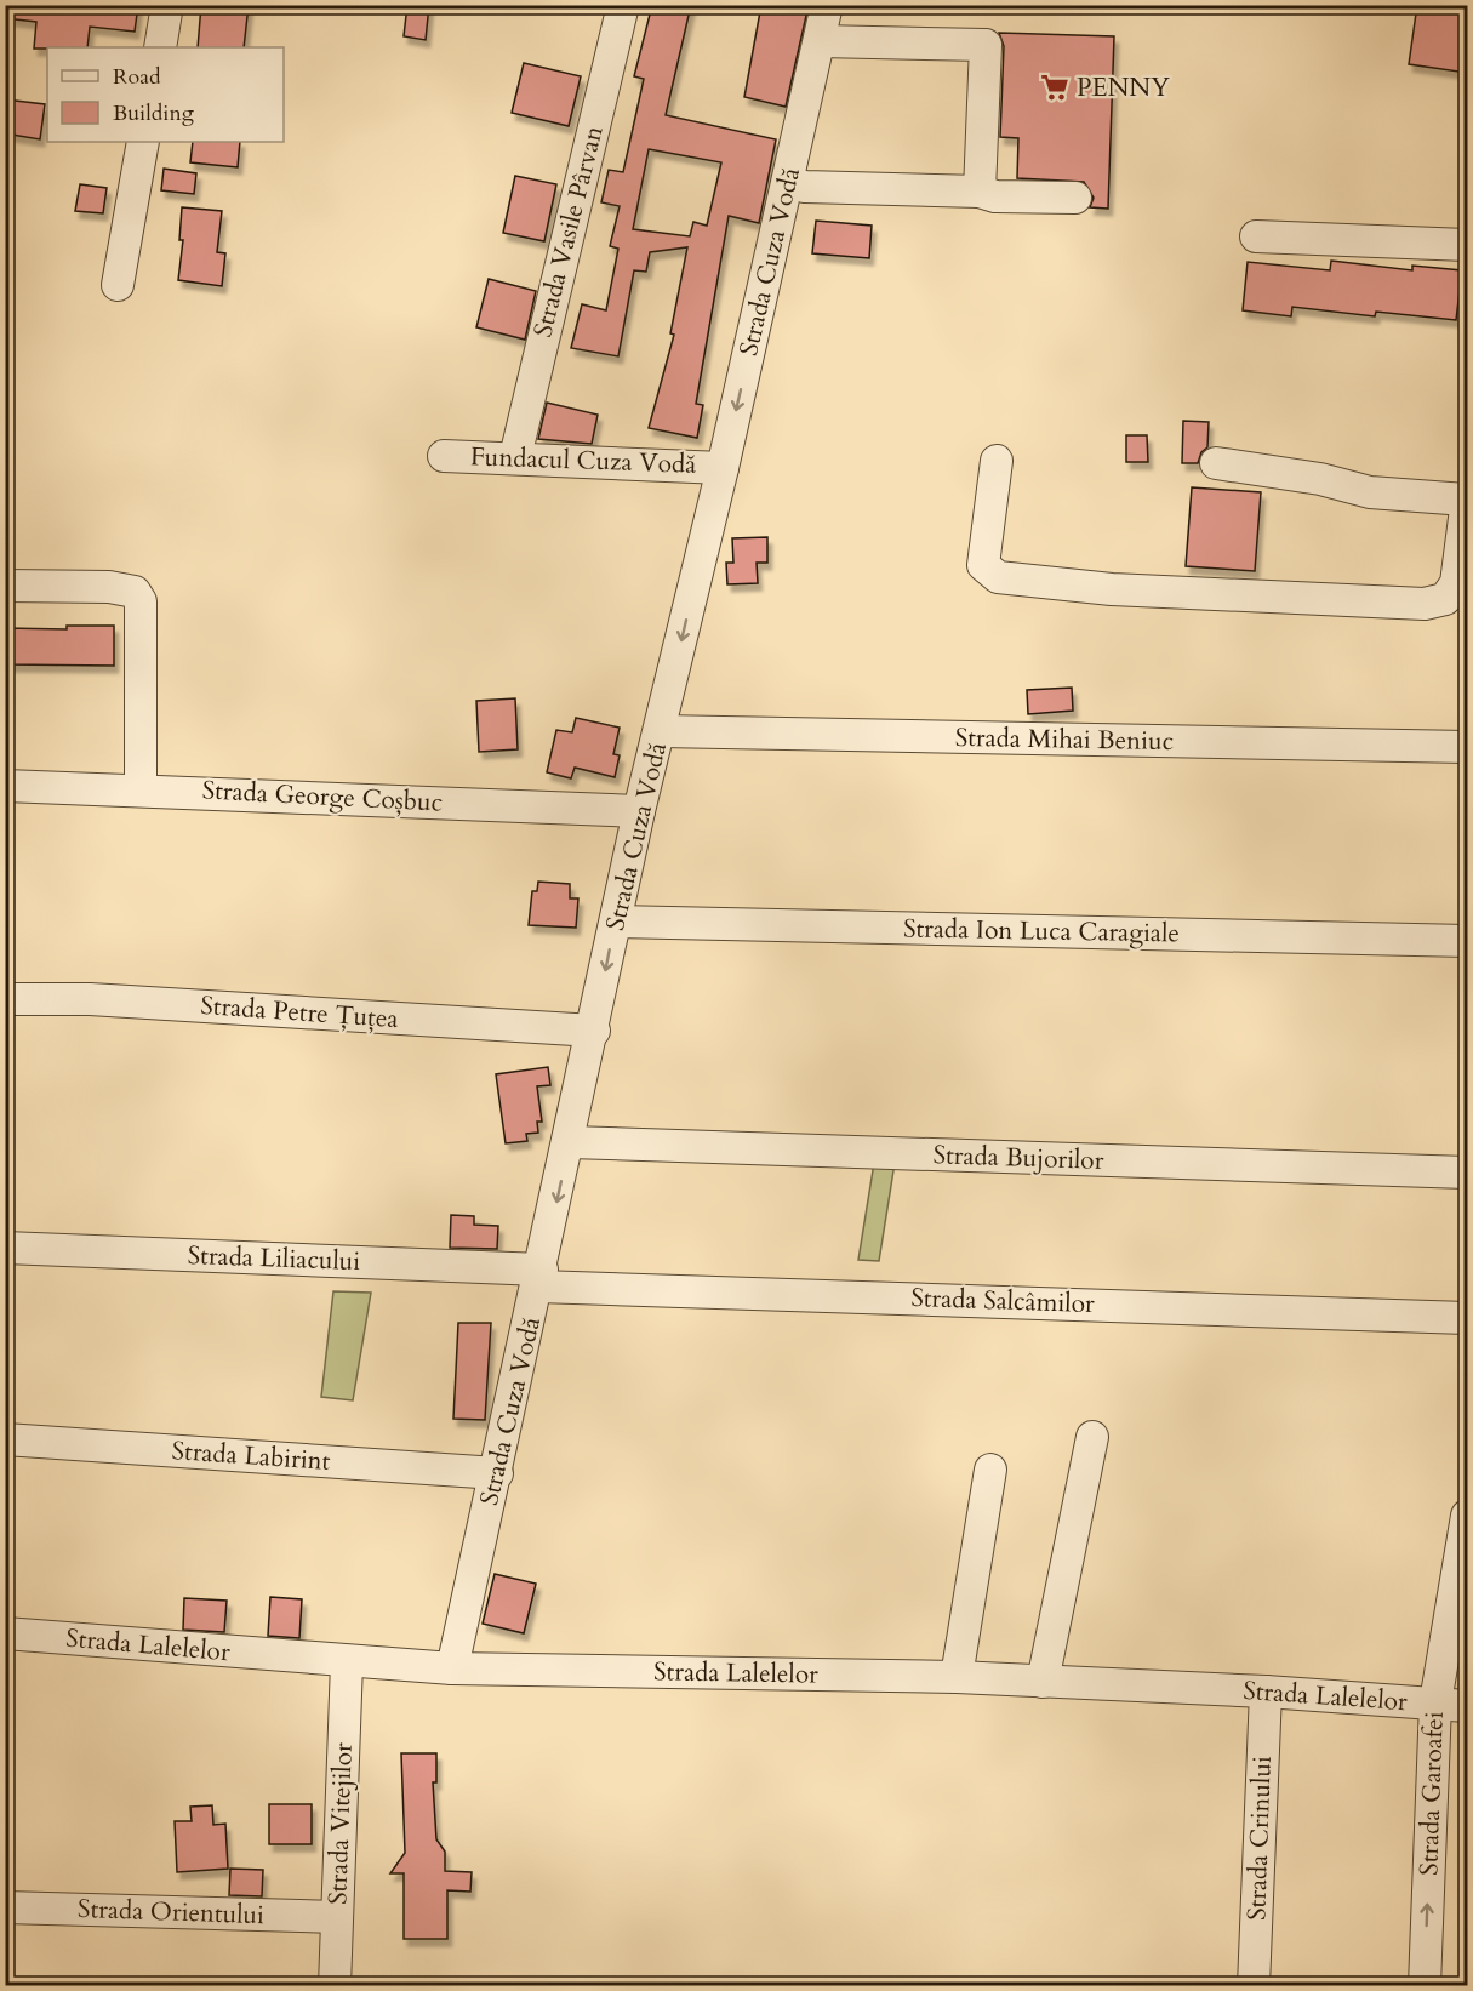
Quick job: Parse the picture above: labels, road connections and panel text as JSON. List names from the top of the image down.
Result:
{
  "streets": {
    "street": [
      "Strada Vasile Pârvan",
      "Strada Cuza Vodă",
      "Fundacul Cuza Vodă",
      "Strada Mihai Beniuc",
      "Strada George Coșbuc",
      "Strada Ion Luca Caragiale",
      "Strada Petre Țuțea",
      "Strada Bujorilor",
      "Strada Liliacului",
      "Strada Salcâmilor",
      "Strada Labirint",
      "Strada Lalelelor",
      "Strada Garoafei",
      "Strada Vitejilor",
      "Strada Crinului",
      "Strada Orientului"
    ]
  },
  "crossings": [
    ["Strada Vasile Pârvan", "Fundacul Cuza Vodă"],
    ["Strada Cuza Vodă", "Fundacul Cuza Vodă"],
    ["Strada Cuza Vodă", "Strada Mihai Beniuc"],
    ["Strada Cuza Vodă", "Strada George Coșbuc"],
    ["Strada Cuza Vodă", "Strada Ion Luca Caragiale"],
    ["Strada Cuza Vodă", "Strada Petre Țuțea"],
    ["Strada Cuza Vodă", "Strada Bujorilor"],
    ["Strada Cuza Vodă", "Strada Liliacului"],
    ["Strada Cuza Vodă", "Strada Salcâmilor"],
    ["Strada Cuza Vodă", "Strada Labirint"],
    ["Strada Cuza Vodă", "Strada Lalelelor"],
    ["Strada Liliacului", "Strada Salcâmilor"],
    ["Strada Lalelelor", "Strada Garoafei"],
    ["Strada Lalelelor", "Strada Vitejilor"],
    ["Strada Lalelelor", "Strada Crinului"],
    ["Strada Vitejilor", "Strada Orientului"]
  ],
  "one_way": ["Strada Cuza Vodă", "Strada Garoafei"],
  "places": {
    "supermarket": ["PENNY"]
  },
  "legend": ["Road", "Building"]
}
